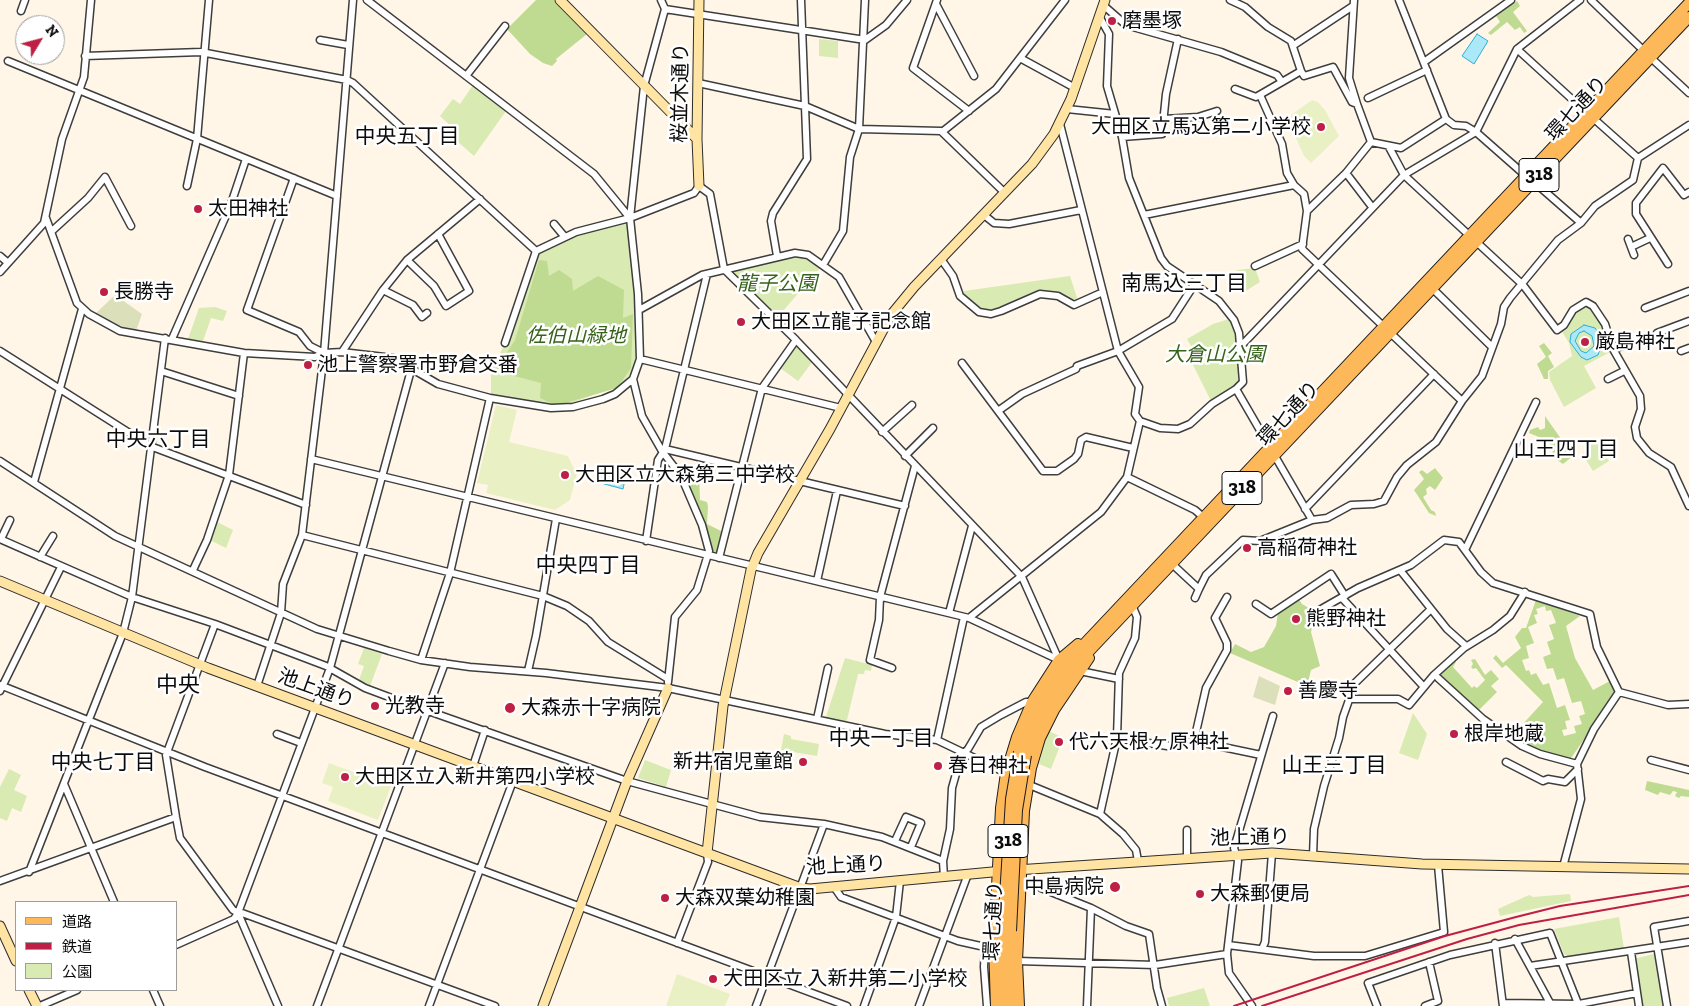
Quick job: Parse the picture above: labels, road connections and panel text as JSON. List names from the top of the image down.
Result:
{
  "streets": {
    "main road": [
      "桜並木通り",
      "環七通り",
      "318",
      "池上通り"
    ]
  },
  "districts": [
    "中央五丁目",
    "南馬込三丁目",
    "中央六丁目",
    "山王四丁目",
    "中央四丁目",
    "中央",
    "中央一丁目",
    "中央七丁目",
    "山王三丁目"
  ],
  "parks": ["龍子公園", "佐伯山緑地", "大倉山公園"],
  "places": [
    "磨墨塚",
    "大田区立馬込第二小学校",
    "太田神社",
    "長勝寺",
    "大田区立龍子記念館",
    "厳島神社",
    "池上警察署市野倉交番",
    "大田区立大森第三中学校",
    "高稲荷神社",
    "熊野神社",
    "善慶寺",
    "光教寺",
    "大森赤十字病院",
    "根岸地蔵",
    "代六天根ヶ原神社",
    "新井宿児童館",
    "春日神社",
    "大田区立入新井第四小学校",
    "中島病院",
    "大森郵便局",
    "大森双葉幼稚園",
    "大田区立 入新井第二小学校"
  ],
  "legend": ["道路", "鉄道", "公園"],
  "north": "top right"
}
